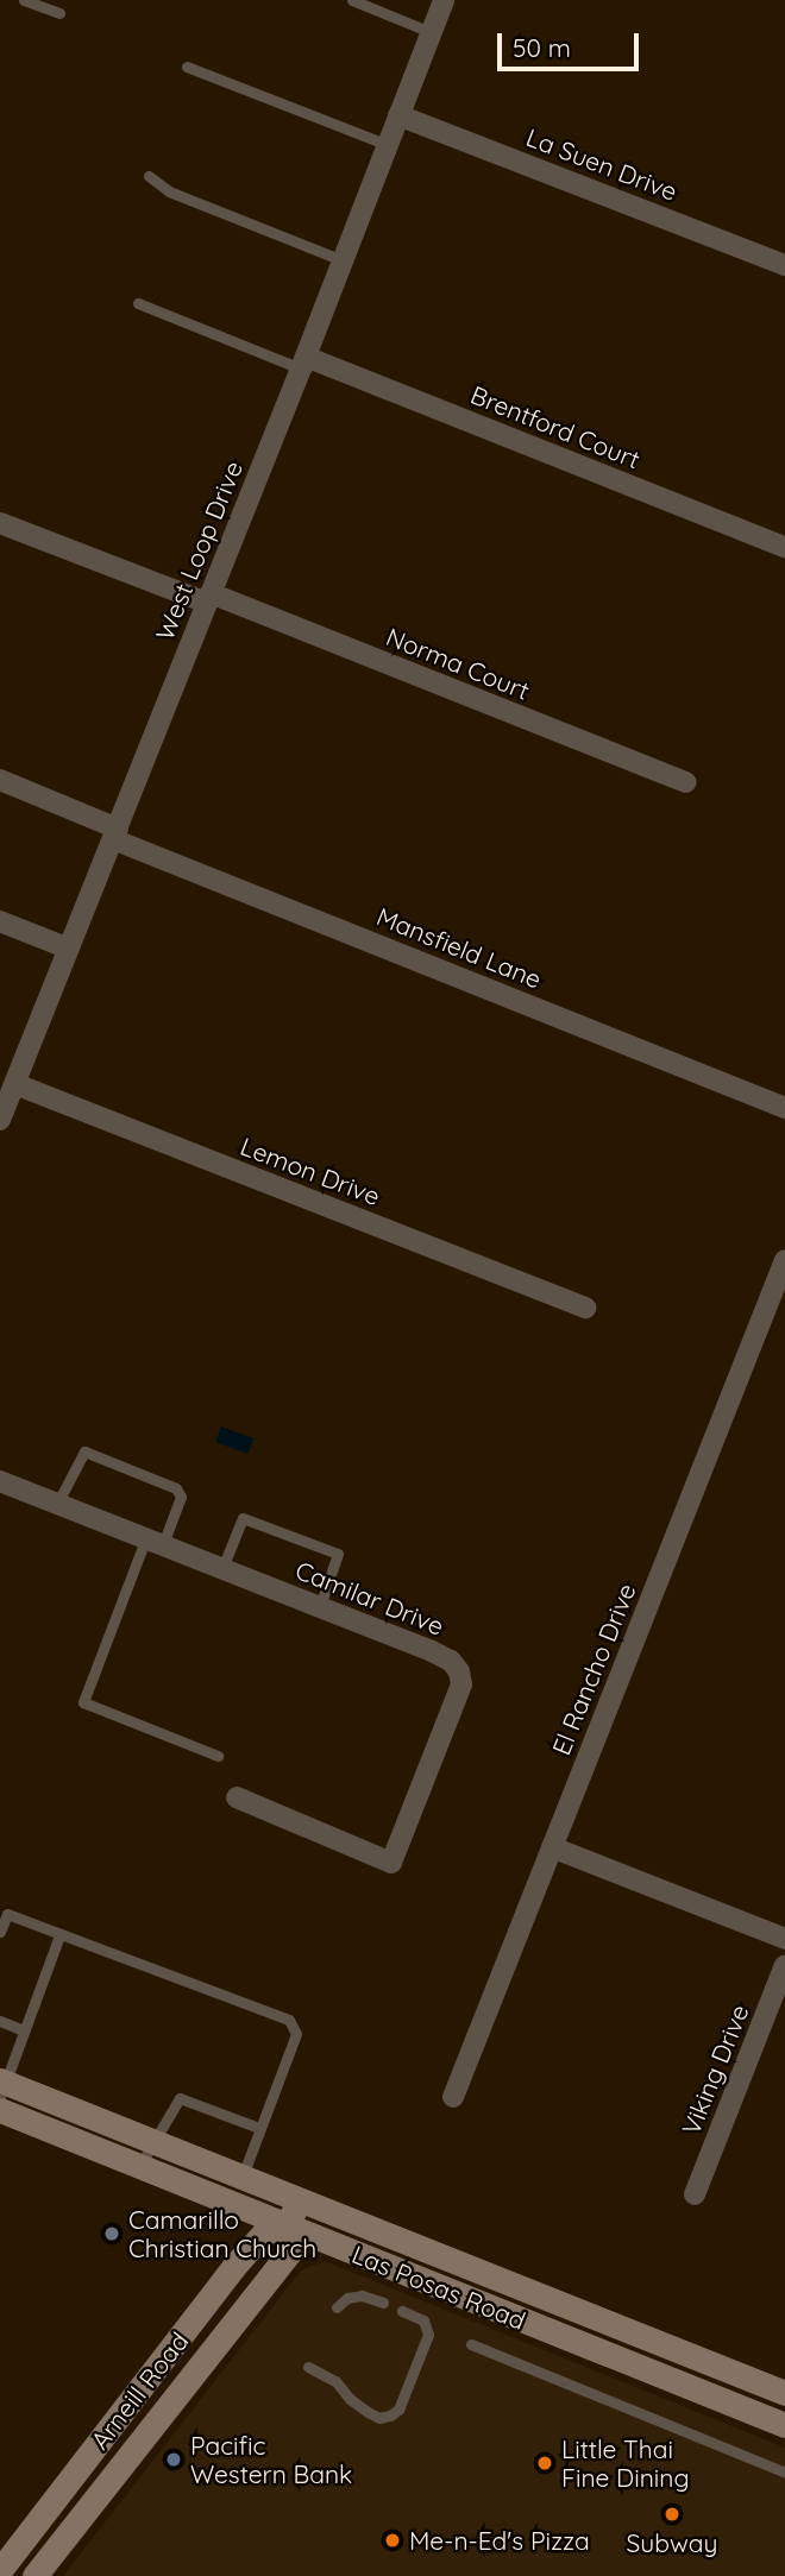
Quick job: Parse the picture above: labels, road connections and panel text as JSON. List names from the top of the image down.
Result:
{
  "streets": {
    "main road": ["Las Posas Road", "Arneill Road"],
    "street": [
      "La Suen Drive",
      "Brentford Court",
      "West Loop Drive",
      "Norma Court",
      "Mansfield Lane",
      "Lemon Drive",
      "Camilar Drive",
      "El Rancho Drive",
      "Viking Drive"
    ]
  },
  "crossings": [
    ["La Suen Drive", "West Loop Drive"],
    ["Brentford Court", "West Loop Drive"],
    ["West Loop Drive", "Norma Court"],
    ["West Loop Drive", "Mansfield Lane"],
    ["West Loop Drive", "Lemon Drive"],
    ["Las Posas Road", "Arneill Road"]
  ],
  "places": [
    "Camarillo Christian Church",
    "Pacific Western Bank",
    "Little Thai Fine Dining",
    "Subway",
    "Me-n-Ed's Pizza"
  ],
  "scale_bar": "50 m"
}
